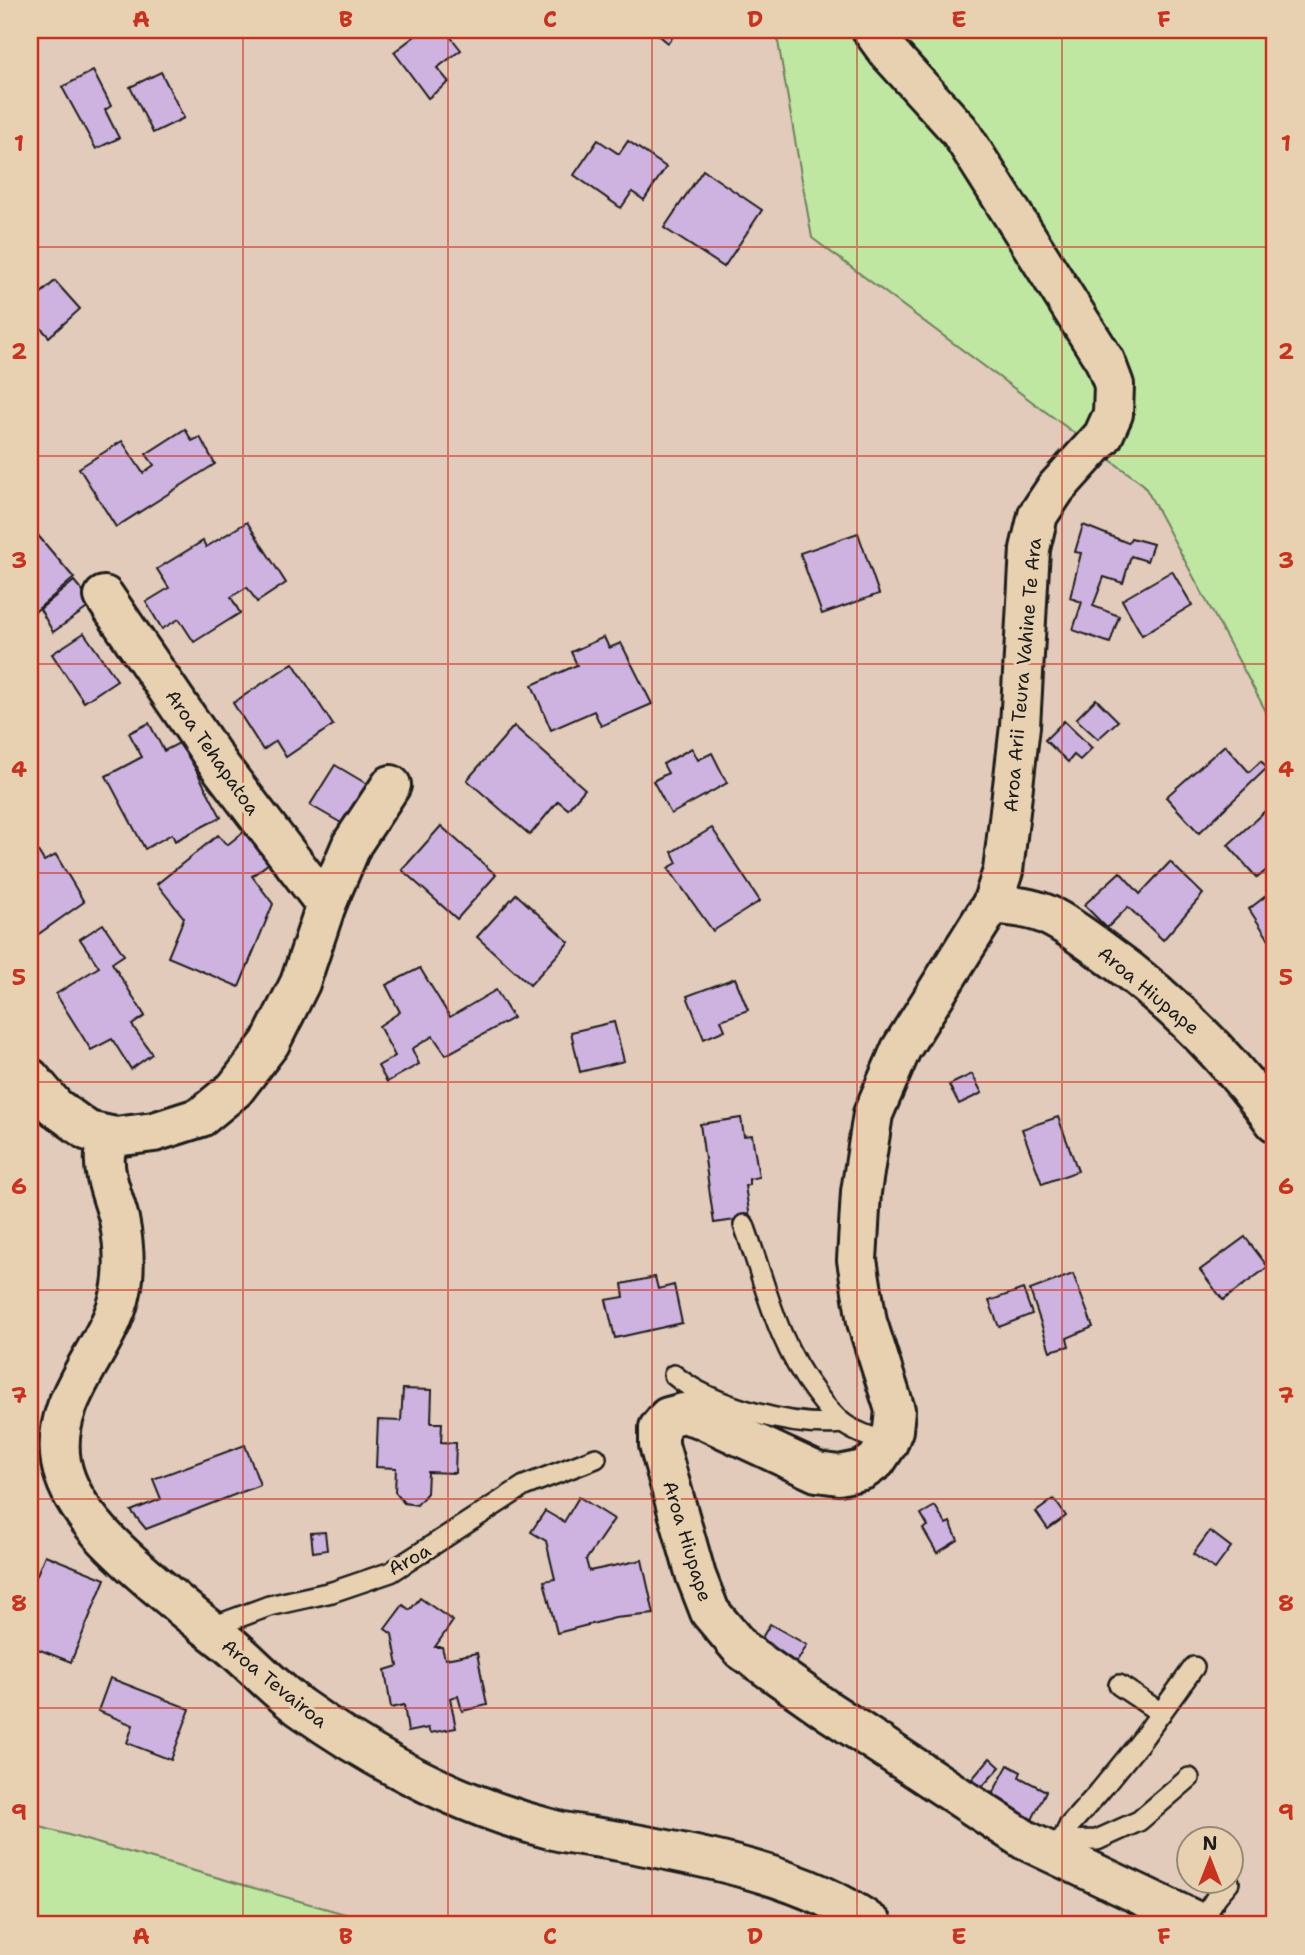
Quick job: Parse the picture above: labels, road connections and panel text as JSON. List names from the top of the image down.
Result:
{
  "streets": {
    "street": [
      "Aroa Arii Teura Vahine Te Ara",
      "Aroa Tehapatoa",
      "Aroa Hiupape",
      "Aroa Tevairoa"
    ],
    "lane": ["Aroa"]
  },
  "crossings": [
    ["Aroa Arii Teura Vahine Te Ara", "Aroa Hiupape"],
    ["Aroa", "Aroa Tevairoa"]
  ],
  "north": "top",
  "grid": {
    "columns": [
      "A",
      "B",
      "C",
      "D",
      "E",
      "F"
    ],
    "rows": [
      "1",
      "2",
      "3",
      "4",
      "5",
      "6",
      "7",
      "8",
      "9"
    ]
  }
}
